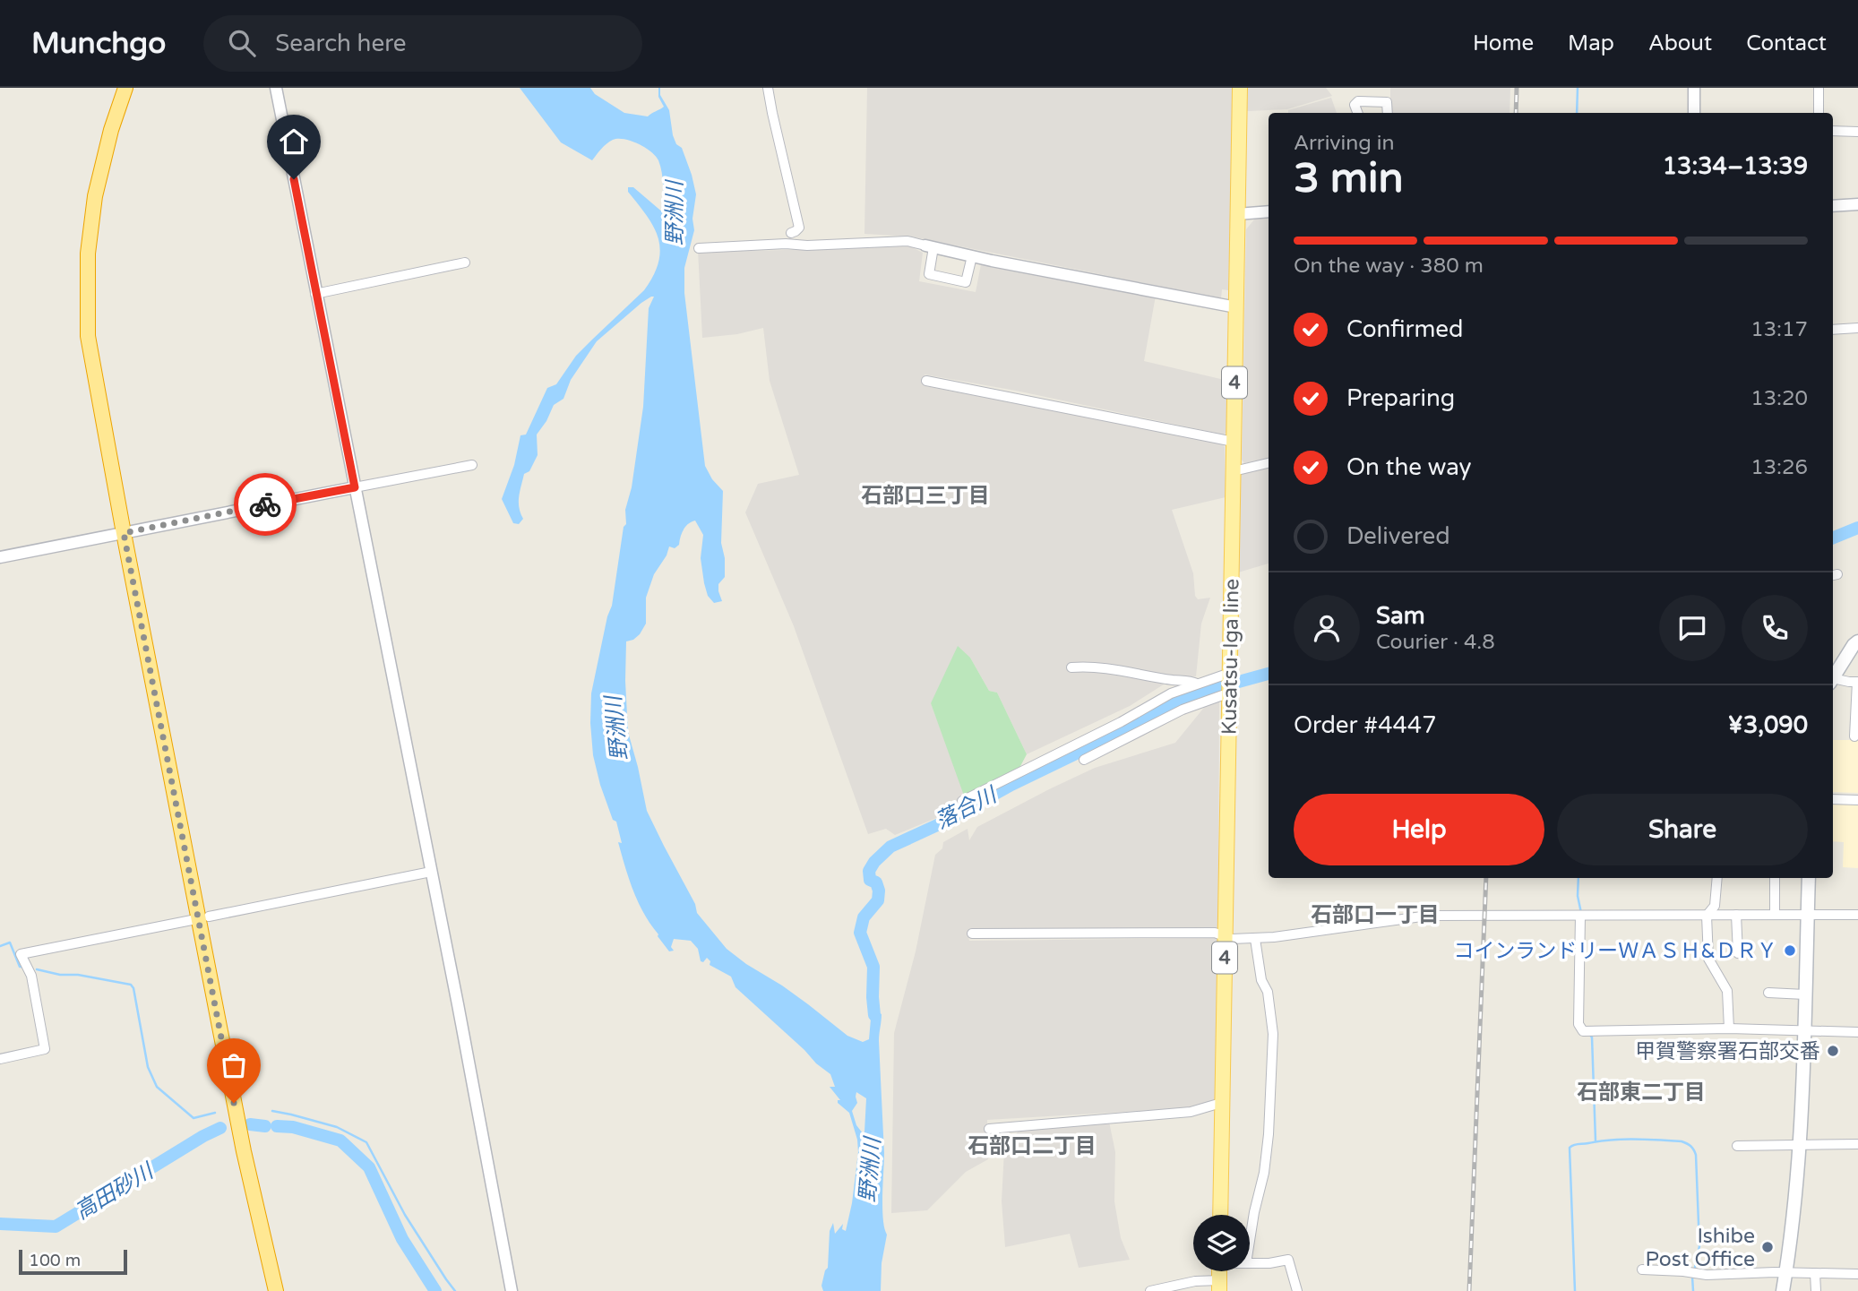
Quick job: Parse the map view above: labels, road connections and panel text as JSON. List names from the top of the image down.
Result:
{
  "streets": {
    "main road": ["4", "Kusatsu-Iga line"]
  },
  "districts": [
    "石部口三丁目",
    "石部口一丁目",
    "石部東二丁目",
    "石部口二丁目"
  ],
  "water": ["野洲川", "落合川", "高田砂川"],
  "places": ["コインランドリーＷＡＳＨ&ＤＲＹ", "甲賀警察署石部交番", "Ishibe Post Office"],
  "scale_bar": "100 m",
  "page": {
    "header": "Munchgo",
    "search": "Search here",
    "nav": [
      "Home",
      "Map",
      "About",
      "Contact"
    ],
    "heading": ["3 min", "Arriving in", "13:34–13:39"],
    "panel": [
      "Sam",
      "Courier · 4.8",
      "Order #4447",
      "¥3,090"
    ],
    "bar": "On the way · 380 m",
    "list": [
      ["Confirmed", "13:17"],
      ["Preparing", "13:20"],
      ["On the way", "13:26"],
      "Delivered"
    ],
    "buttons": ["Help", "Share"],
    "scale": "100 m"
  }
}
